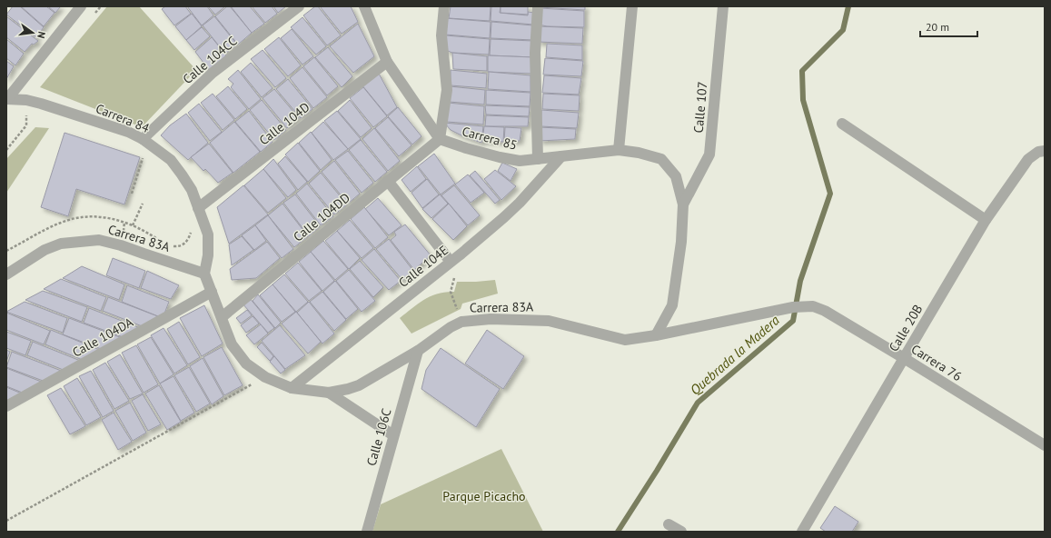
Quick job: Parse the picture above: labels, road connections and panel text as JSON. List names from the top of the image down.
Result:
{
  "streets": {
    "street": [
      "Calle 104CC",
      "Calle 107",
      "Carrera 84",
      "Calle 104D",
      "Carrera 85",
      "Calle 104DD",
      "Carrera 83A",
      "Calle 104E",
      "Calle 20B",
      "Calle 104DA",
      "Carrera 76",
      "Calle 106C"
    ]
  },
  "crossings": [
    ["Calle 104CC", "Carrera 84"],
    ["Calle 107", "Carrera 85"],
    ["Calle 107", "Carrera 83A"],
    ["Carrera 84", "Calle 104D"],
    ["Carrera 85", "Calle 104DD"],
    ["Carrera 85", "Calle 104E"],
    ["Calle 104DD", "Carrera 83A"],
    ["Carrera 83A", "Calle 104E"],
    ["Carrera 83A", "Calle 104DA"],
    ["Carrera 83A", "Carrera 76"],
    ["Carrera 83A", "Calle 106C"],
    ["Calle 20B", "Carrera 76"]
  ],
  "water": ["Quebrada la Madera"],
  "parks": ["Parque Picacho"],
  "scale_bar": "20 m",
  "north": "right"
}
